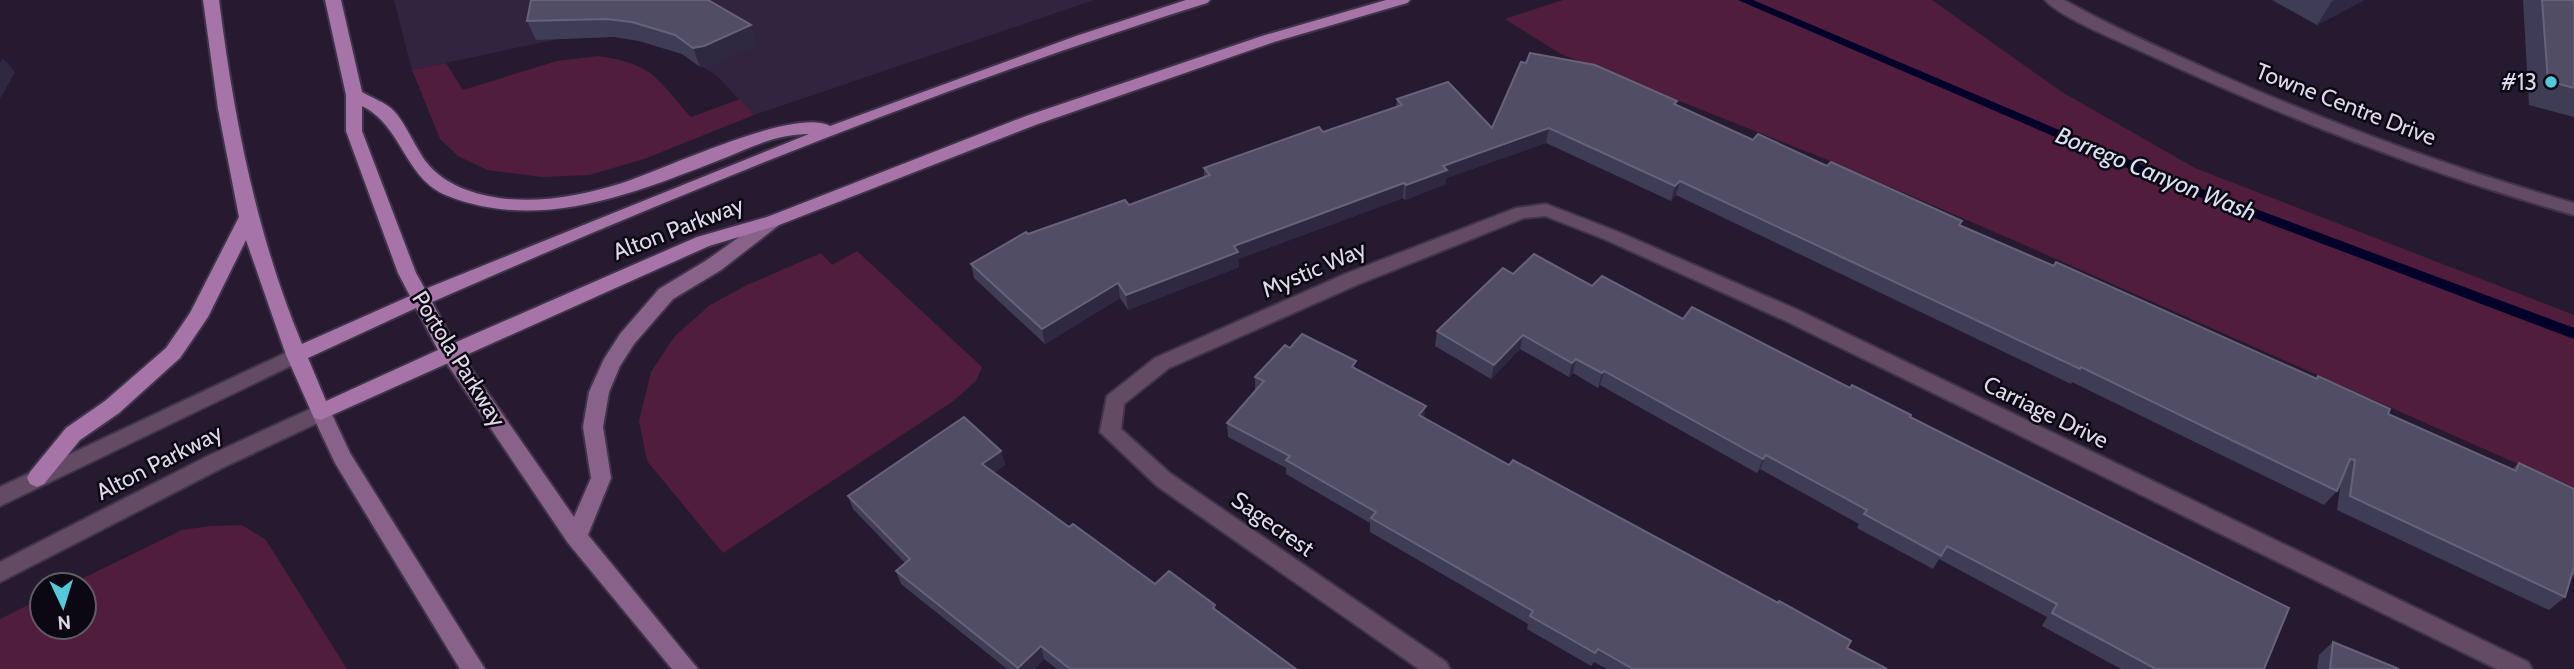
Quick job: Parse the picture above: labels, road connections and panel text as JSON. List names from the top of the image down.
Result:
{
  "streets": {
    "main road": ["Alton Parkway", "Portola Parkway"],
    "street": [
      "Towne Centre Drive",
      "Mystic Way",
      "Carriage Drive",
      "Sagecrest"
    ]
  },
  "crossings": [
    ["Alton Parkway", "Portola Parkway"],
    ["Mystic Way", "Carriage Drive"],
    ["Mystic Way", "Sagecrest"]
  ],
  "water": ["Borrego Canyon Wash"],
  "places": ["#13"],
  "north": "bottom"
}
